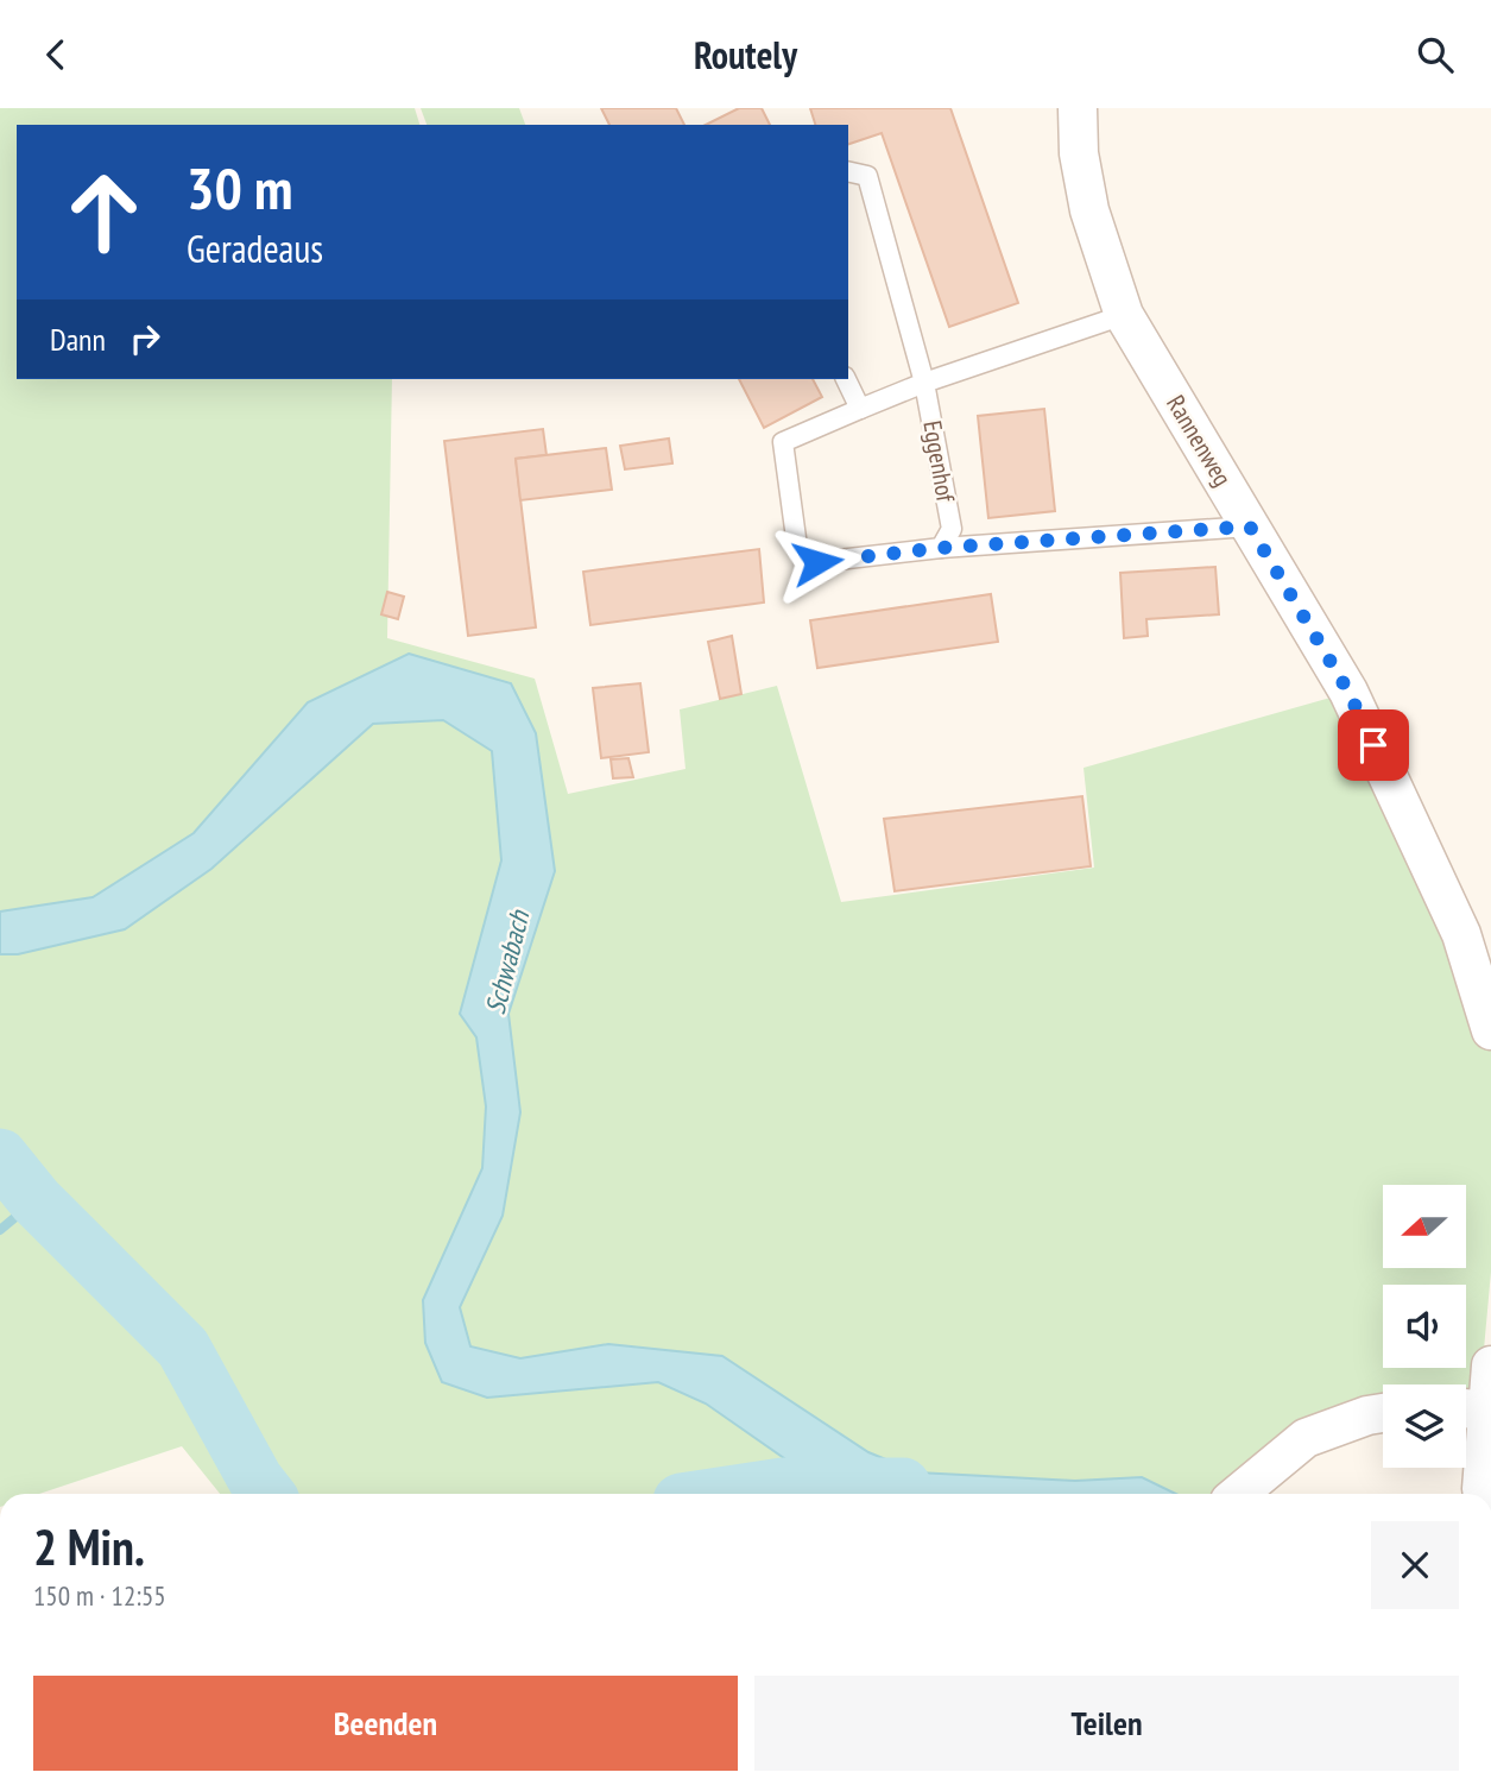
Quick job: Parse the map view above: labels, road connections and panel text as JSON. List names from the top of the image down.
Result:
{
  "streets": {
    "street": ["Rannenweg"],
    "lane": ["Eggenhof"]
  },
  "crossings": [
    ["Rannenweg", "Eggenhof"]
  ],
  "water": ["Schwabach"],
  "north": "left",
  "page": {
    "header": "Routely",
    "turn": ["30 m", "Geradeaus"],
    "then": "Dann",
    "heading": ["2 Min.", "150 m · 12:55"],
    "buttons": ["Beenden", "Teilen"]
  }
}
